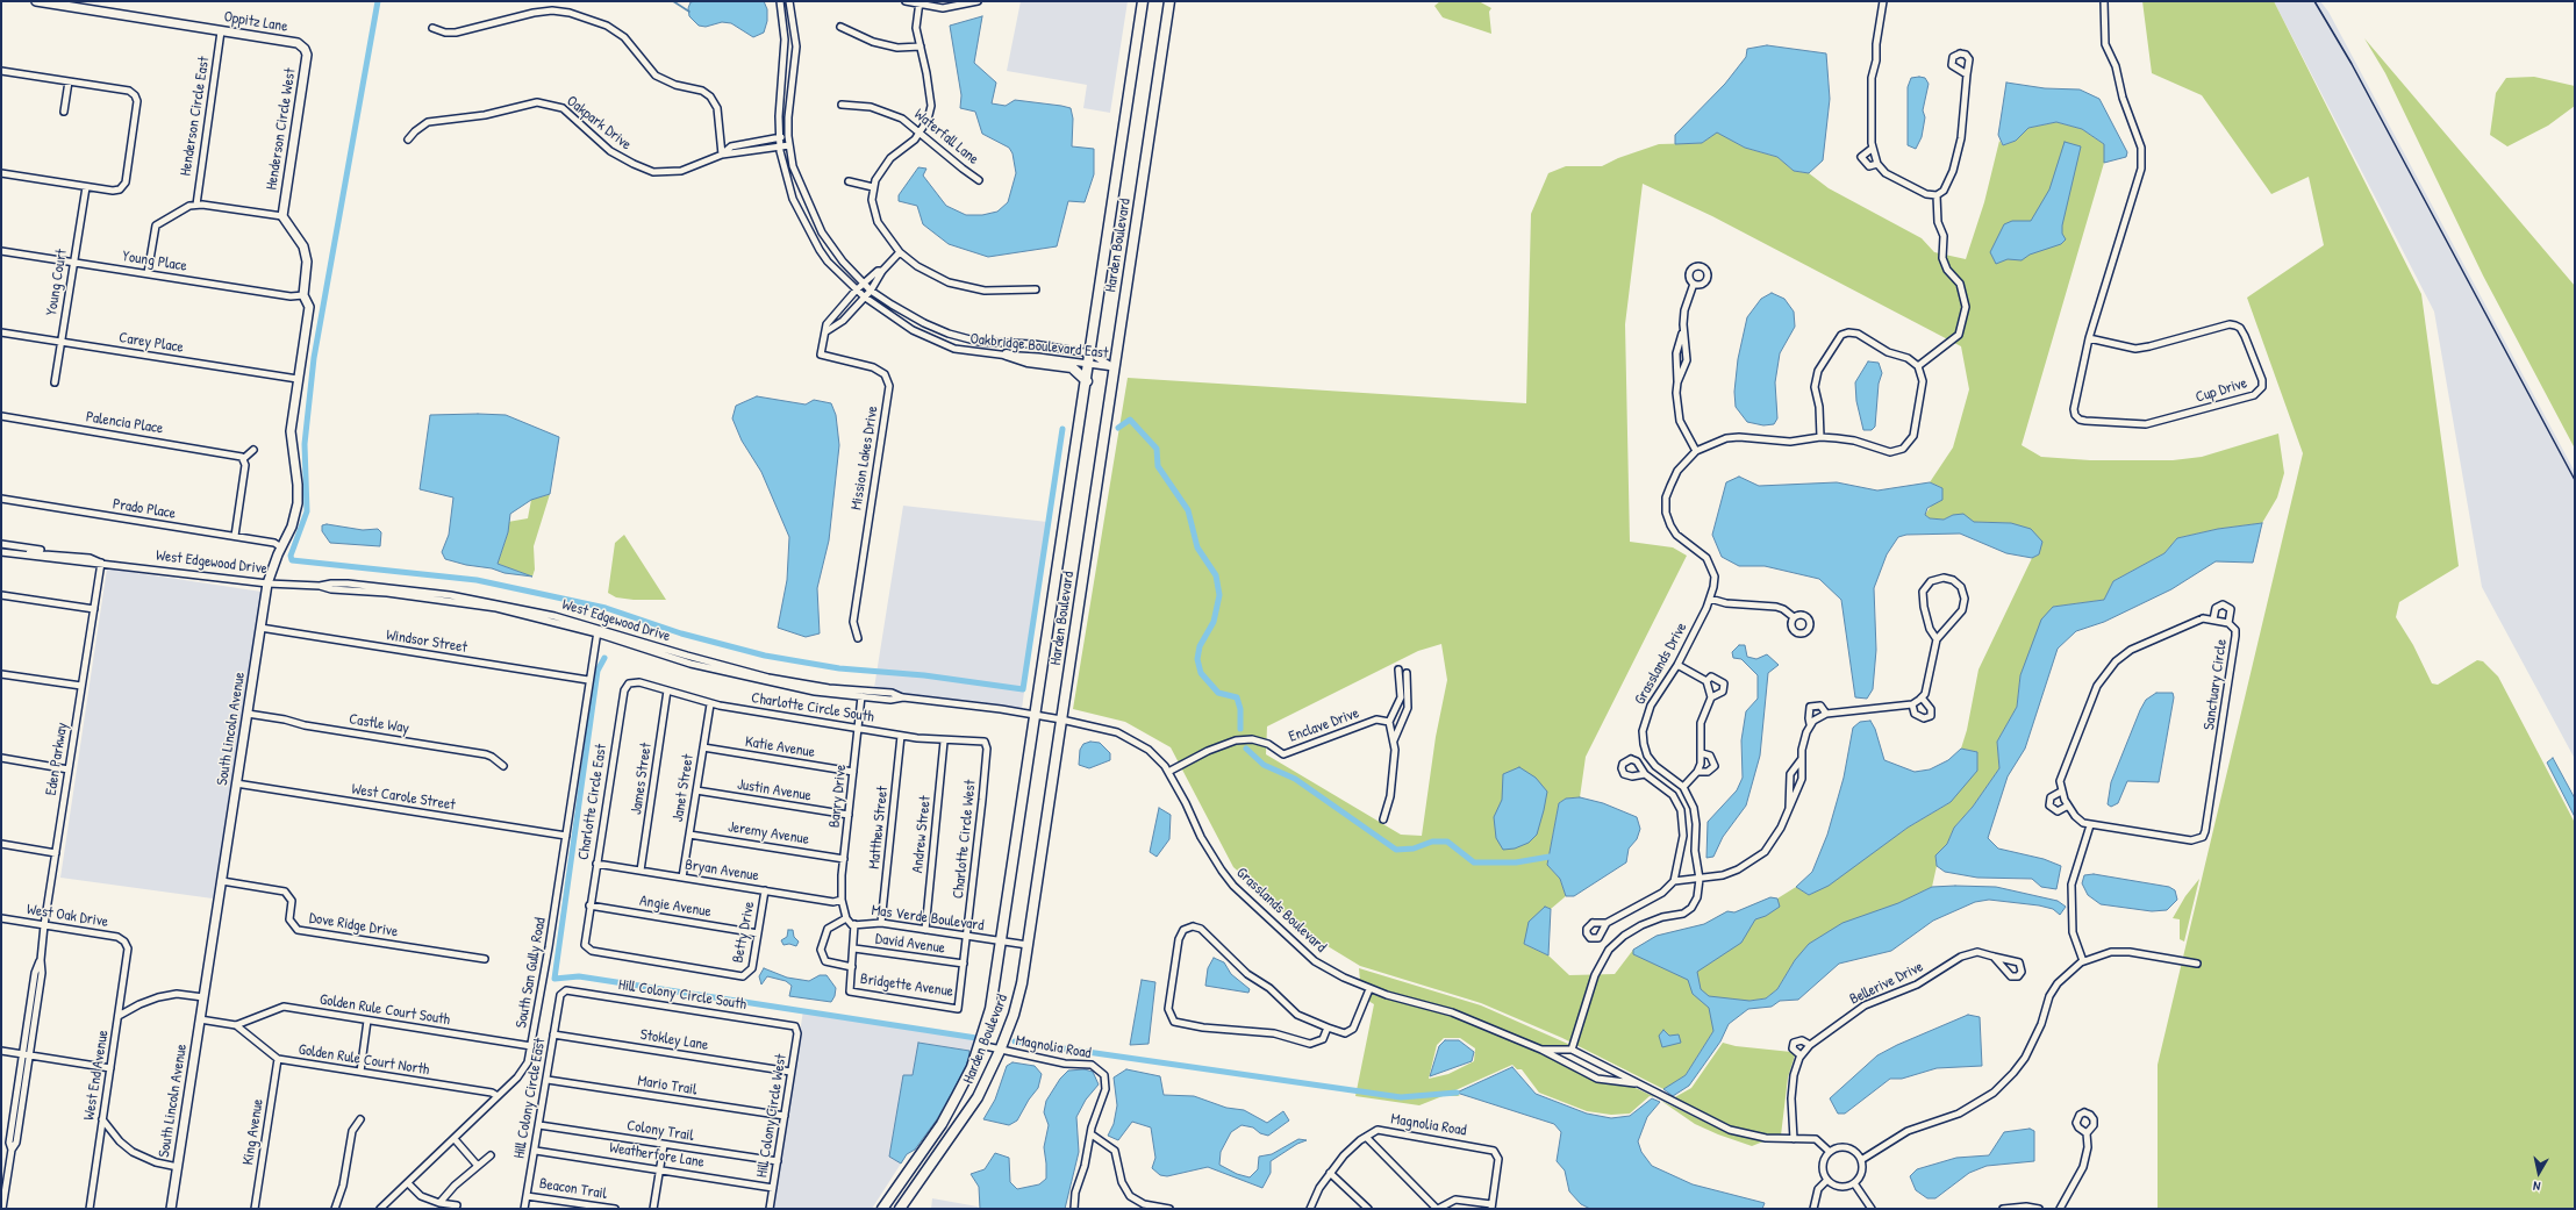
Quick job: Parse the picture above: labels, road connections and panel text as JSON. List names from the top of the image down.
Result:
{
  "streets": {
    "main road": ["Harden Boulevard"],
    "street": [
      "Oppitz Lane",
      "Henderson Circle East",
      "Oakpark Drive",
      "Henderson Circle West",
      "Waterfall Lane",
      "Young Place",
      "Young Court",
      "Carey Place",
      "Oakbridge Boulevard East",
      "Cup Drive",
      "Palencia Place",
      "Mission Lakes Drive",
      "Prado Place",
      "West Edgewood Drive",
      "Windsor Street",
      "Grasslands Drive",
      "Sanctuary Circle",
      "Charlotte Circle South",
      "Castle Way",
      "Enclave Drive",
      "South Lincoln Avenue",
      "Katie Avenue",
      "Eden Parkway",
      "James Street",
      "Janet Street",
      "Justin Avenue",
      "Barry Drive",
      "West Carole Street",
      "Charlotte Circle East",
      "Matthew Street",
      "Jeremy Avenue",
      "Andrew Street",
      "Charlotte Circle West",
      "Bryan Avenue",
      "Angie Avenue",
      "Grasslands Boulevard",
      "West Oak Drive",
      "Mas Verde Boulevard",
      "Dove Ridge Drive",
      "Betty Drive",
      "David Avenue",
      "South San Gully Road",
      "Bellerive Drive",
      "Bridgette Avenue",
      "Hill Colony Circle South",
      "Golden Rule Court South",
      "Stokley Lane",
      "Magnolia Road",
      "Golden Rule Court North",
      "West End Avenue",
      "Mario Trail",
      "Hill Colony Circle East",
      "Hill Colony Circle West",
      "Colony Trail",
      "King Avenue",
      "Weatherfore Lane",
      "Beacon Trail"
    ]
  },
  "crossings": [
    ["Oppitz Lane", "Henderson Circle East"],
    ["Oppitz Lane", "Henderson Circle West"],
    ["Oakpark Drive", "Oakbridge Boulevard East"],
    ["Henderson Circle West", "South Lincoln Avenue"],
    ["Harden Boulevard", "Oakbridge Boulevard East"],
    ["Harden Boulevard", "West Edgewood Drive"],
    ["Harden Boulevard", "Grasslands Boulevard"],
    ["Harden Boulevard", "Mas Verde Boulevard"],
    ["Harden Boulevard", "Magnolia Road"],
    ["Young Place", "Young Court"],
    ["Young Place", "South Lincoln Avenue"],
    ["Young Court", "Carey Place"],
    ["Carey Place", "South Lincoln Avenue"],
    ["Oakbridge Boulevard East", "Mission Lakes Drive"],
    ["Prado Place", "South Lincoln Avenue"],
    ["West Edgewood Drive", "South Lincoln Avenue"],
    ["West Edgewood Drive", "Eden Parkway"],
    ["West Edgewood Drive", "Barry Drive"],
    ["West Edgewood Drive", "Grasslands Boulevard"],
    ["West Edgewood Drive", "South San Gully Road"],
    ["Windsor Street", "South Lincoln Avenue"],
    ["Windsor Street", "South San Gully Road"],
    ["Grasslands Drive", "Grasslands Boulevard"],
    ["Charlotte Circle South", "James Street"],
    ["Charlotte Circle South", "Janet Street"],
    ["Charlotte Circle South", "Barry Drive"],
    ["Charlotte Circle South", "Charlotte Circle East"],
    ["Charlotte Circle South", "Matthew Street"],
    ["Charlotte Circle South", "Andrew Street"],
    ["Charlotte Circle South", "Charlotte Circle West"],
    ["Castle Way", "South Lincoln Avenue"],
    ["Enclave Drive", "Grasslands Boulevard"],
    ["South Lincoln Avenue", "West Carole Street"],
    ["South Lincoln Avenue", "Dove Ridge Drive"],
    ["Katie Avenue", "Janet Street"],
    ["Katie Avenue", "Barry Drive"],
    ["Eden Parkway", "West Oak Drive"],
    ["James Street", "Bryan Avenue"],
    ["Janet Street", "Justin Avenue"],
    ["Janet Street", "Jeremy Avenue"],
    ["Janet Street", "Bryan Avenue"],
    ["Justin Avenue", "Barry Drive"],
    ["Barry Drive", "Jeremy Avenue"],
    ["Barry Drive", "Bryan Avenue"],
    ["West Carole Street", "South San Gully Road"],
    ["Charlotte Circle East", "Bryan Avenue"],
    ["Charlotte Circle East", "Angie Avenue"],
    ["Charlotte Circle East", "Betty Drive"],
    ["Matthew Street", "Mas Verde Boulevard"],
    ["Andrew Street", "Mas Verde Boulevard"],
    ["Charlotte Circle West", "Mas Verde Boulevard"],
    ["Charlotte Circle West", "Bridgette Avenue"],
    ["Bryan Avenue", "Betty Drive"],
    ["Angie Avenue", "Betty Drive"],
    ["Grasslands Boulevard", "Bellerive Drive"],
    ["West Oak Drive", "West End Avenue"],
    ["Mas Verde Boulevard", "Bridgette Avenue"],
    ["David Avenue", "Bridgette Avenue"],
    ["South San Gully Road", "Golden Rule Court South"],
    ["South San Gully Road", "Golden Rule Court North"],
    ["Hill Colony Circle South", "Hill Colony Circle East"],
    ["Hill Colony Circle South", "Hill Colony Circle West"],
    ["Golden Rule Court South", "Golden Rule Court North"],
    ["Stokley Lane", "Hill Colony Circle East"],
    ["Stokley Lane", "Hill Colony Circle West"],
    ["Golden Rule Court North", "King Avenue"],
    ["Mario Trail", "Hill Colony Circle East"],
    ["Mario Trail", "Hill Colony Circle West"],
    ["Hill Colony Circle East", "Colony Trail"],
    ["Hill Colony Circle East", "Weatherfore Lane"],
    ["Hill Colony Circle East", "Beacon Trail"],
    ["Hill Colony Circle West", "Colony Trail"],
    ["Hill Colony Circle West", "Weatherfore Lane"]
  ],
  "north": "bottom"
}
